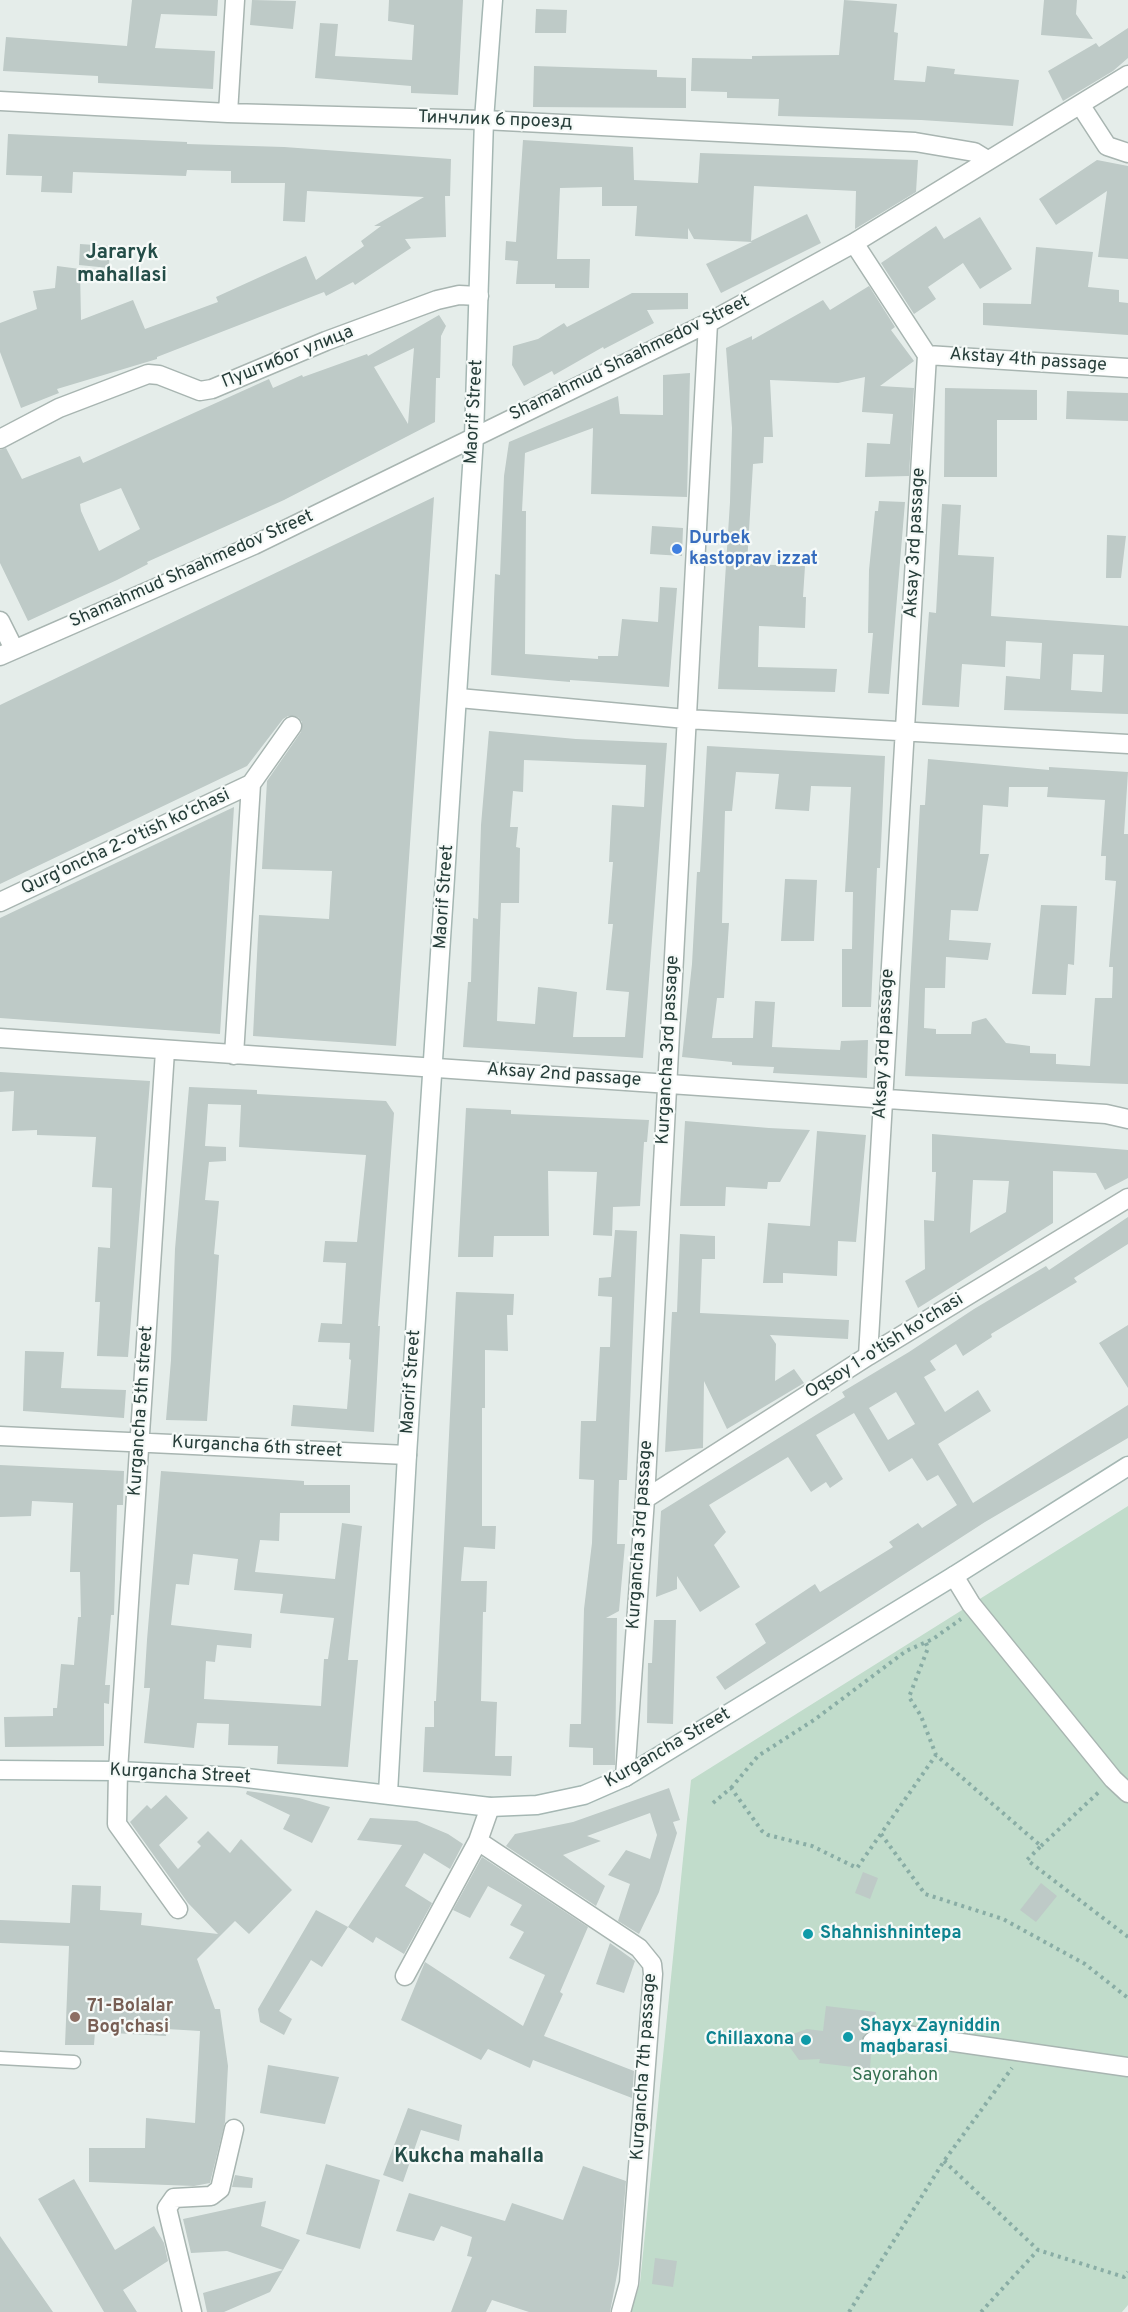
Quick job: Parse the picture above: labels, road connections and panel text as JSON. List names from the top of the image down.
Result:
{
  "streets": {
    "street": [
      "Тинчлик 6 проезд",
      "Пуштибог улица",
      "Shamahmud Shaahmedov Street",
      "Akstay 4th passage",
      "Maorif Street",
      "Aksay 3rd passage",
      "Qurg'oncha 2-o'tish ko'chasi",
      "Kurgancha 3rd passage",
      "Aksay 2nd passage",
      "Oqsoy 1-o'tish ko'chasi",
      "Kurgancha 5th street",
      "Kurgancha 6th street",
      "Kurgancha Street",
      "Kurgancha 7th passage"
    ]
  },
  "crossings": [
    ["Тинчлик 6 проезд", "Shamahmud Shaahmedov Street"],
    ["Тинчлик 6 проезд", "Maorif Street"],
    ["Пуштибог улица", "Maorif Street"],
    ["Shamahmud Shaahmedov Street", "Maorif Street"],
    ["Shamahmud Shaahmedov Street", "Kurgancha 3rd passage"],
    ["Akstay 4th passage", "Aksay 3rd passage"],
    ["Maorif Street", "Aksay 2nd passage"],
    ["Maorif Street", "Kurgancha 6th street"],
    ["Maorif Street", "Kurgancha Street"],
    ["Aksay 3rd passage", "Aksay 2nd passage"],
    ["Aksay 3rd passage", "Oqsoy 1-o'tish ko'chasi"],
    ["Kurgancha 3rd passage", "Aksay 2nd passage"],
    ["Kurgancha 3rd passage", "Oqsoy 1-o'tish ko'chasi"],
    ["Kurgancha 3rd passage", "Kurgancha Street"],
    ["Aksay 2nd passage", "Kurgancha 5th street"],
    ["Kurgancha 5th street", "Kurgancha 6th street"],
    ["Kurgancha 5th street", "Kurgancha Street"]
  ],
  "districts": ["Jararyk mahallasi", "Kukcha mahalla"],
  "parks": ["Sayorahon"],
  "places": [
    "Durbek kastoprav izzat",
    "Shahnishnintepa",
    "71-Bolalar Bog'chasi",
    "Shayx Zayniddin maqbarasi",
    "Chillaxona"
  ]
}
